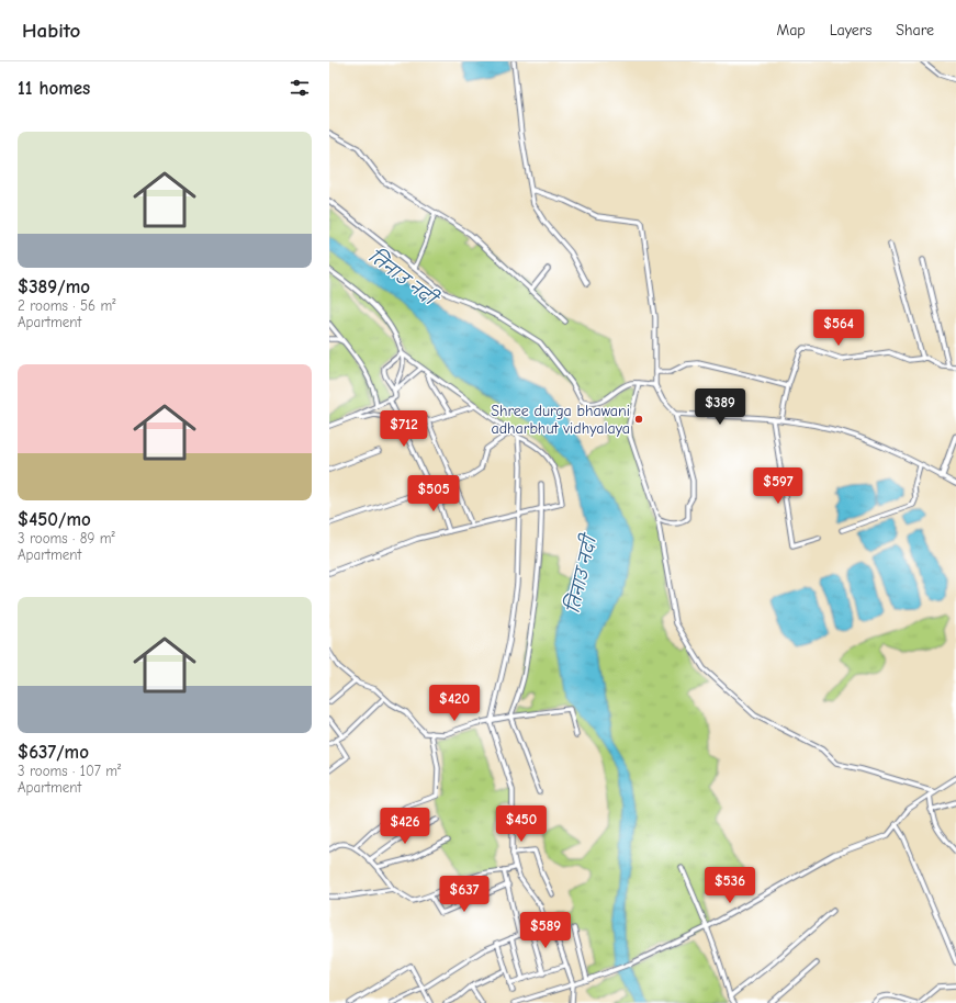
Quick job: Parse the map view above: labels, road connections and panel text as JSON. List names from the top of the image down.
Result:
{
  "water": ["तिनाउ नदी"],
  "places": ["Shree durga bhawani adharbhut vidhyalaya"],
  "page": {
    "header": "Habito",
    "nav": ["Map", "Layers", "Share"],
    "heading": "11 homes",
    "list": [
      {
        "name": "$389/mo",
        "note": "2 rooms · 56 m² · Apartment"
      },
      {
        "name": "$450/mo",
        "note": "3 rooms · 89 m² · Apartment"
      },
      {
        "name": "$637/mo",
        "note": "3 rooms · 107 m² · Apartment"
      }
    ],
    "price": [
      "$564",
      "$389",
      "$712",
      "$597",
      "$505",
      "$420",
      "$450",
      "$426",
      "$536",
      "$637",
      "$589"
    ]
  }
}
